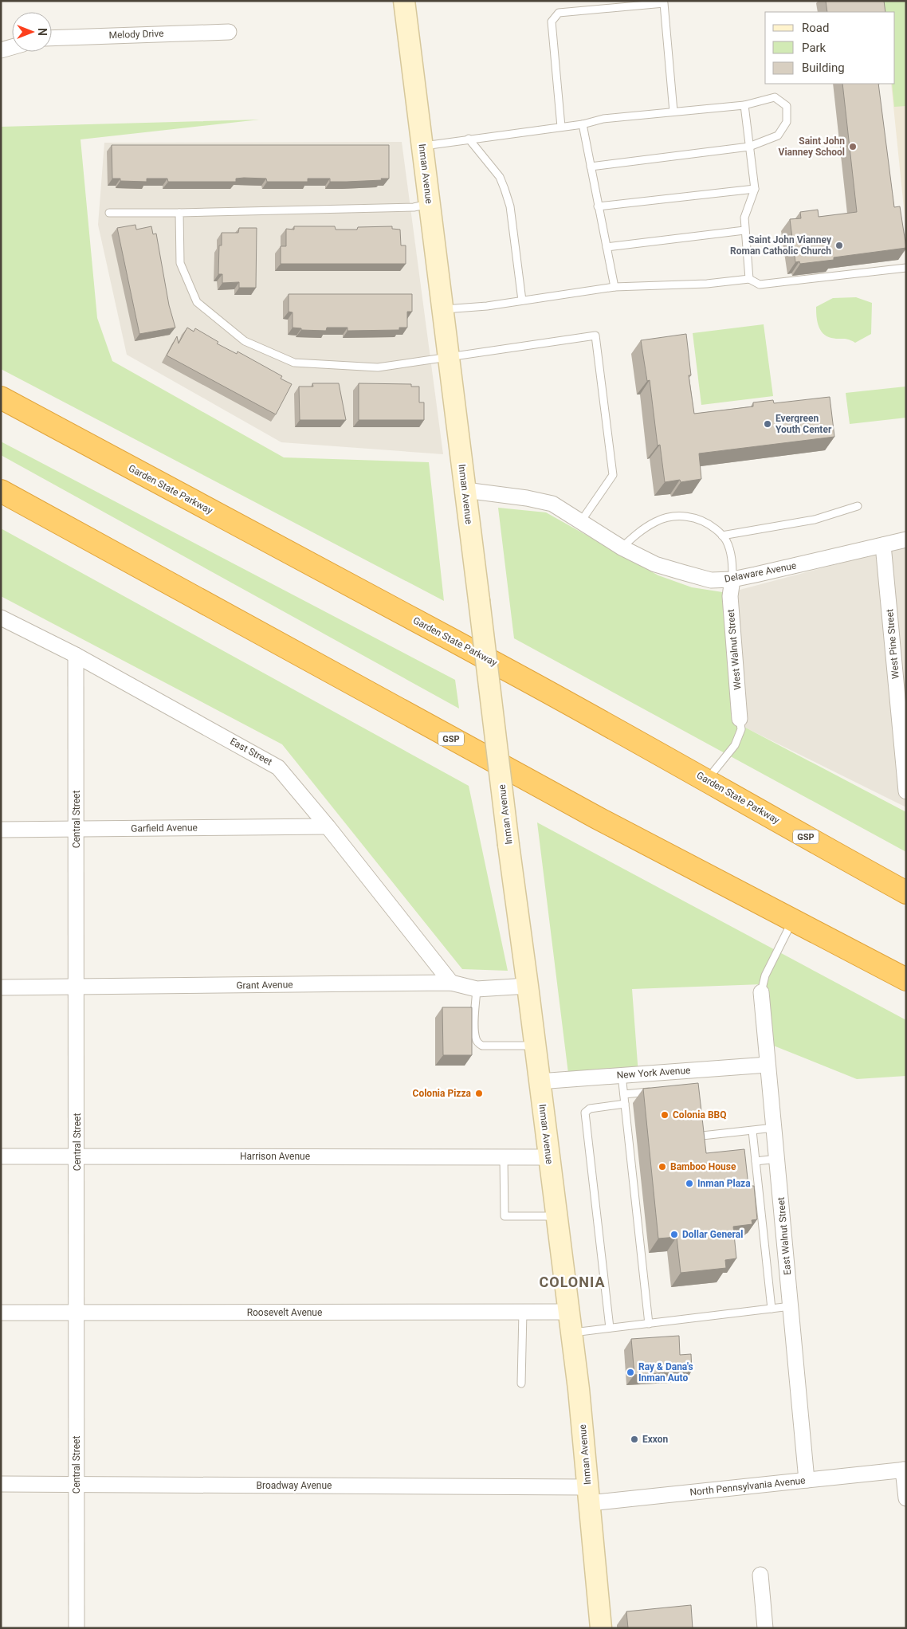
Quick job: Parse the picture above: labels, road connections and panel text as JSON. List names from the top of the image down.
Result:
{
  "streets": {
    "highway": ["Garden State Parkway", "GSP"],
    "main road": ["Inman Avenue"],
    "street": [
      "Melody Drive",
      "Delaware Avenue",
      "West Pine Street",
      "West Walnut Street",
      "East Street",
      "Central Street",
      "Garfield Avenue",
      "Grant Avenue",
      "New York Avenue",
      "Harrison Avenue",
      "East Walnut Street",
      "Roosevelt Avenue",
      "Broadway Avenue",
      "North Pennsylvania Avenue"
    ]
  },
  "crossings": [
    ["Inman Avenue", "Delaware Avenue"],
    ["Inman Avenue", "Grant Avenue"],
    ["Inman Avenue", "New York Avenue"],
    ["Inman Avenue", "Harrison Avenue"],
    ["Inman Avenue", "Roosevelt Avenue"],
    ["Inman Avenue", "Broadway Avenue"],
    ["Inman Avenue", "North Pennsylvania Avenue"],
    ["Delaware Avenue", "West Pine Street"],
    ["Delaware Avenue", "West Walnut Street"],
    ["East Street", "Central Street"],
    ["East Street", "Garfield Avenue"],
    ["East Street", "Grant Avenue"],
    ["Central Street", "Garfield Avenue"],
    ["Central Street", "Grant Avenue"],
    ["Central Street", "Harrison Avenue"],
    ["Central Street", "Roosevelt Avenue"],
    ["Central Street", "Broadway Avenue"],
    ["New York Avenue", "East Walnut Street"],
    ["East Walnut Street", "North Pennsylvania Avenue"],
    ["Broadway Avenue", "North Pennsylvania Avenue"]
  ],
  "districts": ["COLONIA"],
  "places": [
    "Saint John Vianney School",
    "Saint John Vianney Roman Catholic Church",
    "Evergreen Youth Center",
    "Colonia Pizza",
    "Colonia BBQ",
    "Bamboo House",
    "Inman Plaza",
    "Dollar General",
    "Ray & Dana's Inman Auto",
    "Exxon"
  ],
  "legend": ["Road", "Park", "Building"],
  "north": "right"
}
